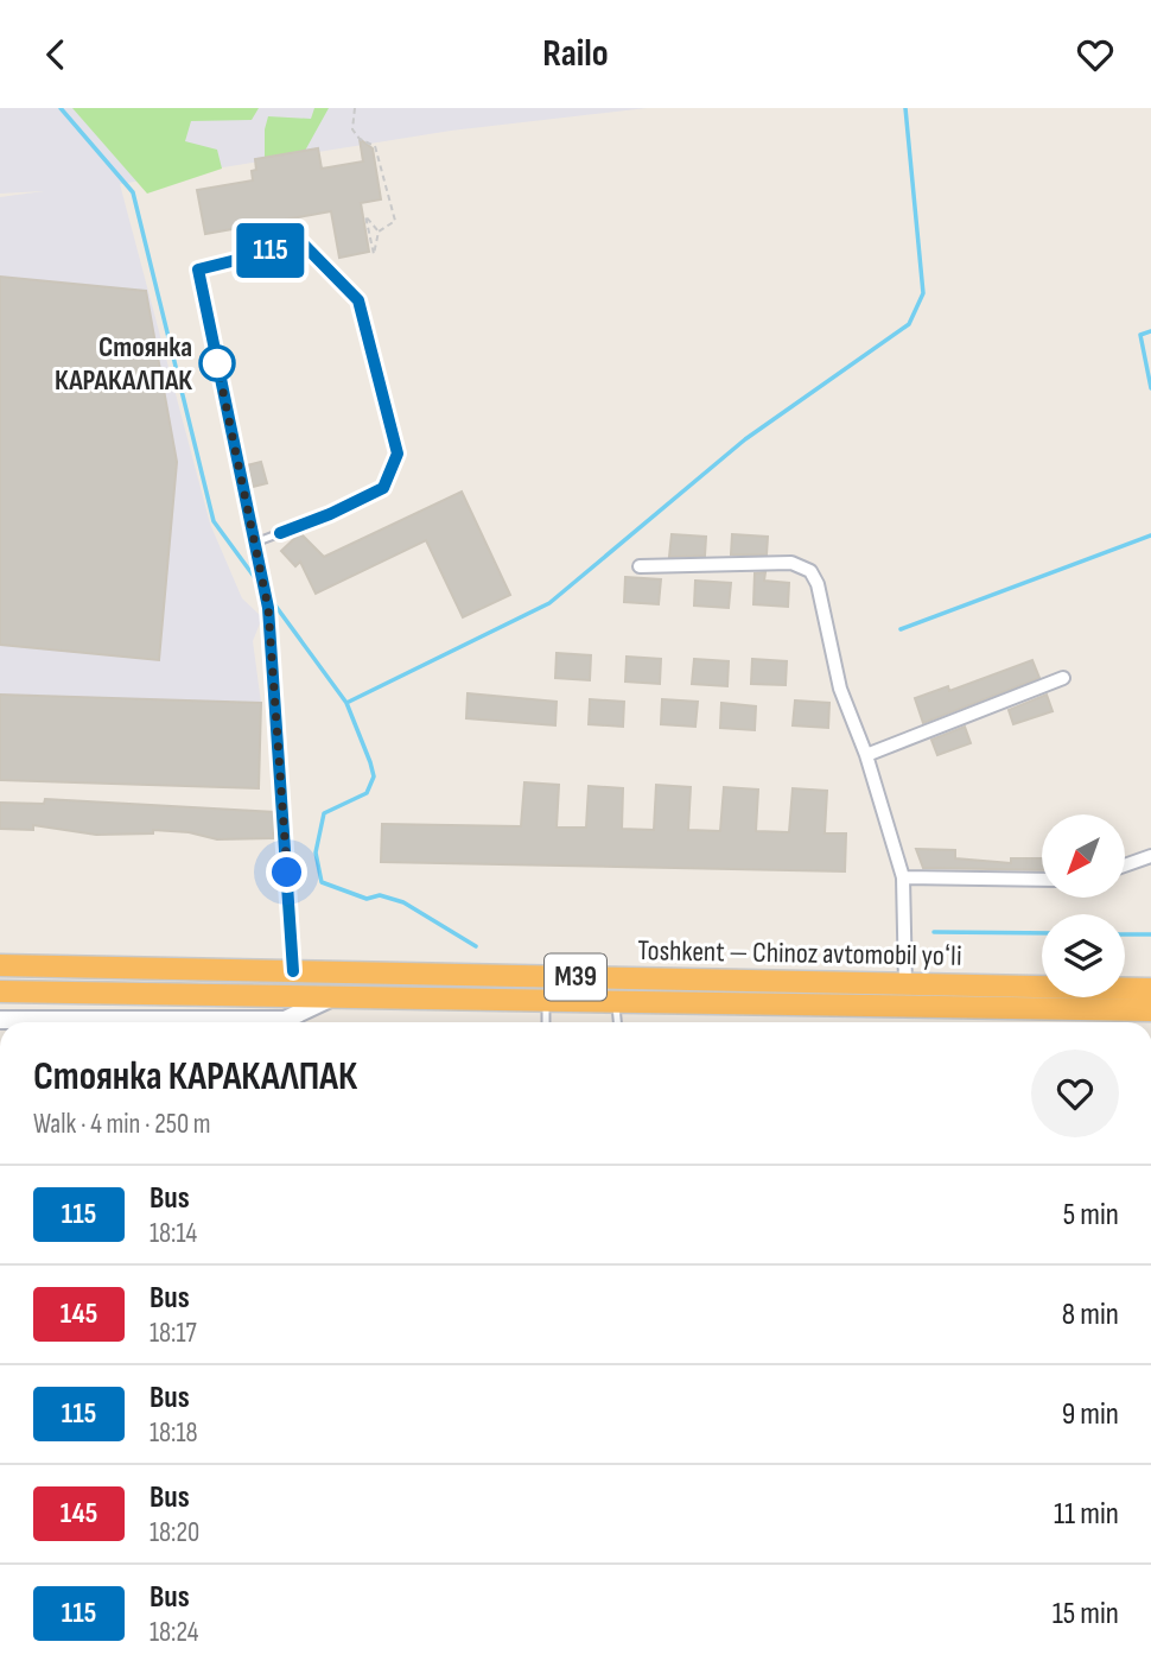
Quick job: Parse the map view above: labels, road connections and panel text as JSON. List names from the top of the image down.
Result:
{
  "streets": {
    "highway": ["Toshkent — Chinoz avtomobil yoʻli", "M39"]
  },
  "crossings": [
    ["Toshkent — Chinoz avtomobil yoʻli", "M39"]
  ],
  "places": ["Стоянка КАРАКАЛПАК"],
  "lines": ["bus line 115"],
  "north": "bottom left",
  "page": {
    "header": "Railo",
    "on_map": "115",
    "heading": ["Стоянка КАРАКАЛПАК", "Walk · 4 min · 250 m"],
    "list": [
      {
        "mark": "115",
        "name": "Bus",
        "note": "18:14",
        "value": "5 min"
      },
      {
        "mark": "145",
        "name": "Bus",
        "note": "18:17",
        "value": "8 min"
      },
      {
        "mark": "115",
        "name": "Bus",
        "note": "18:18",
        "value": "9 min"
      },
      {
        "mark": "145",
        "name": "Bus",
        "note": "18:20",
        "value": "11 min"
      },
      {
        "mark": "115",
        "name": "Bus",
        "note": "18:24",
        "value": "15 min"
      }
    ]
  }
}
